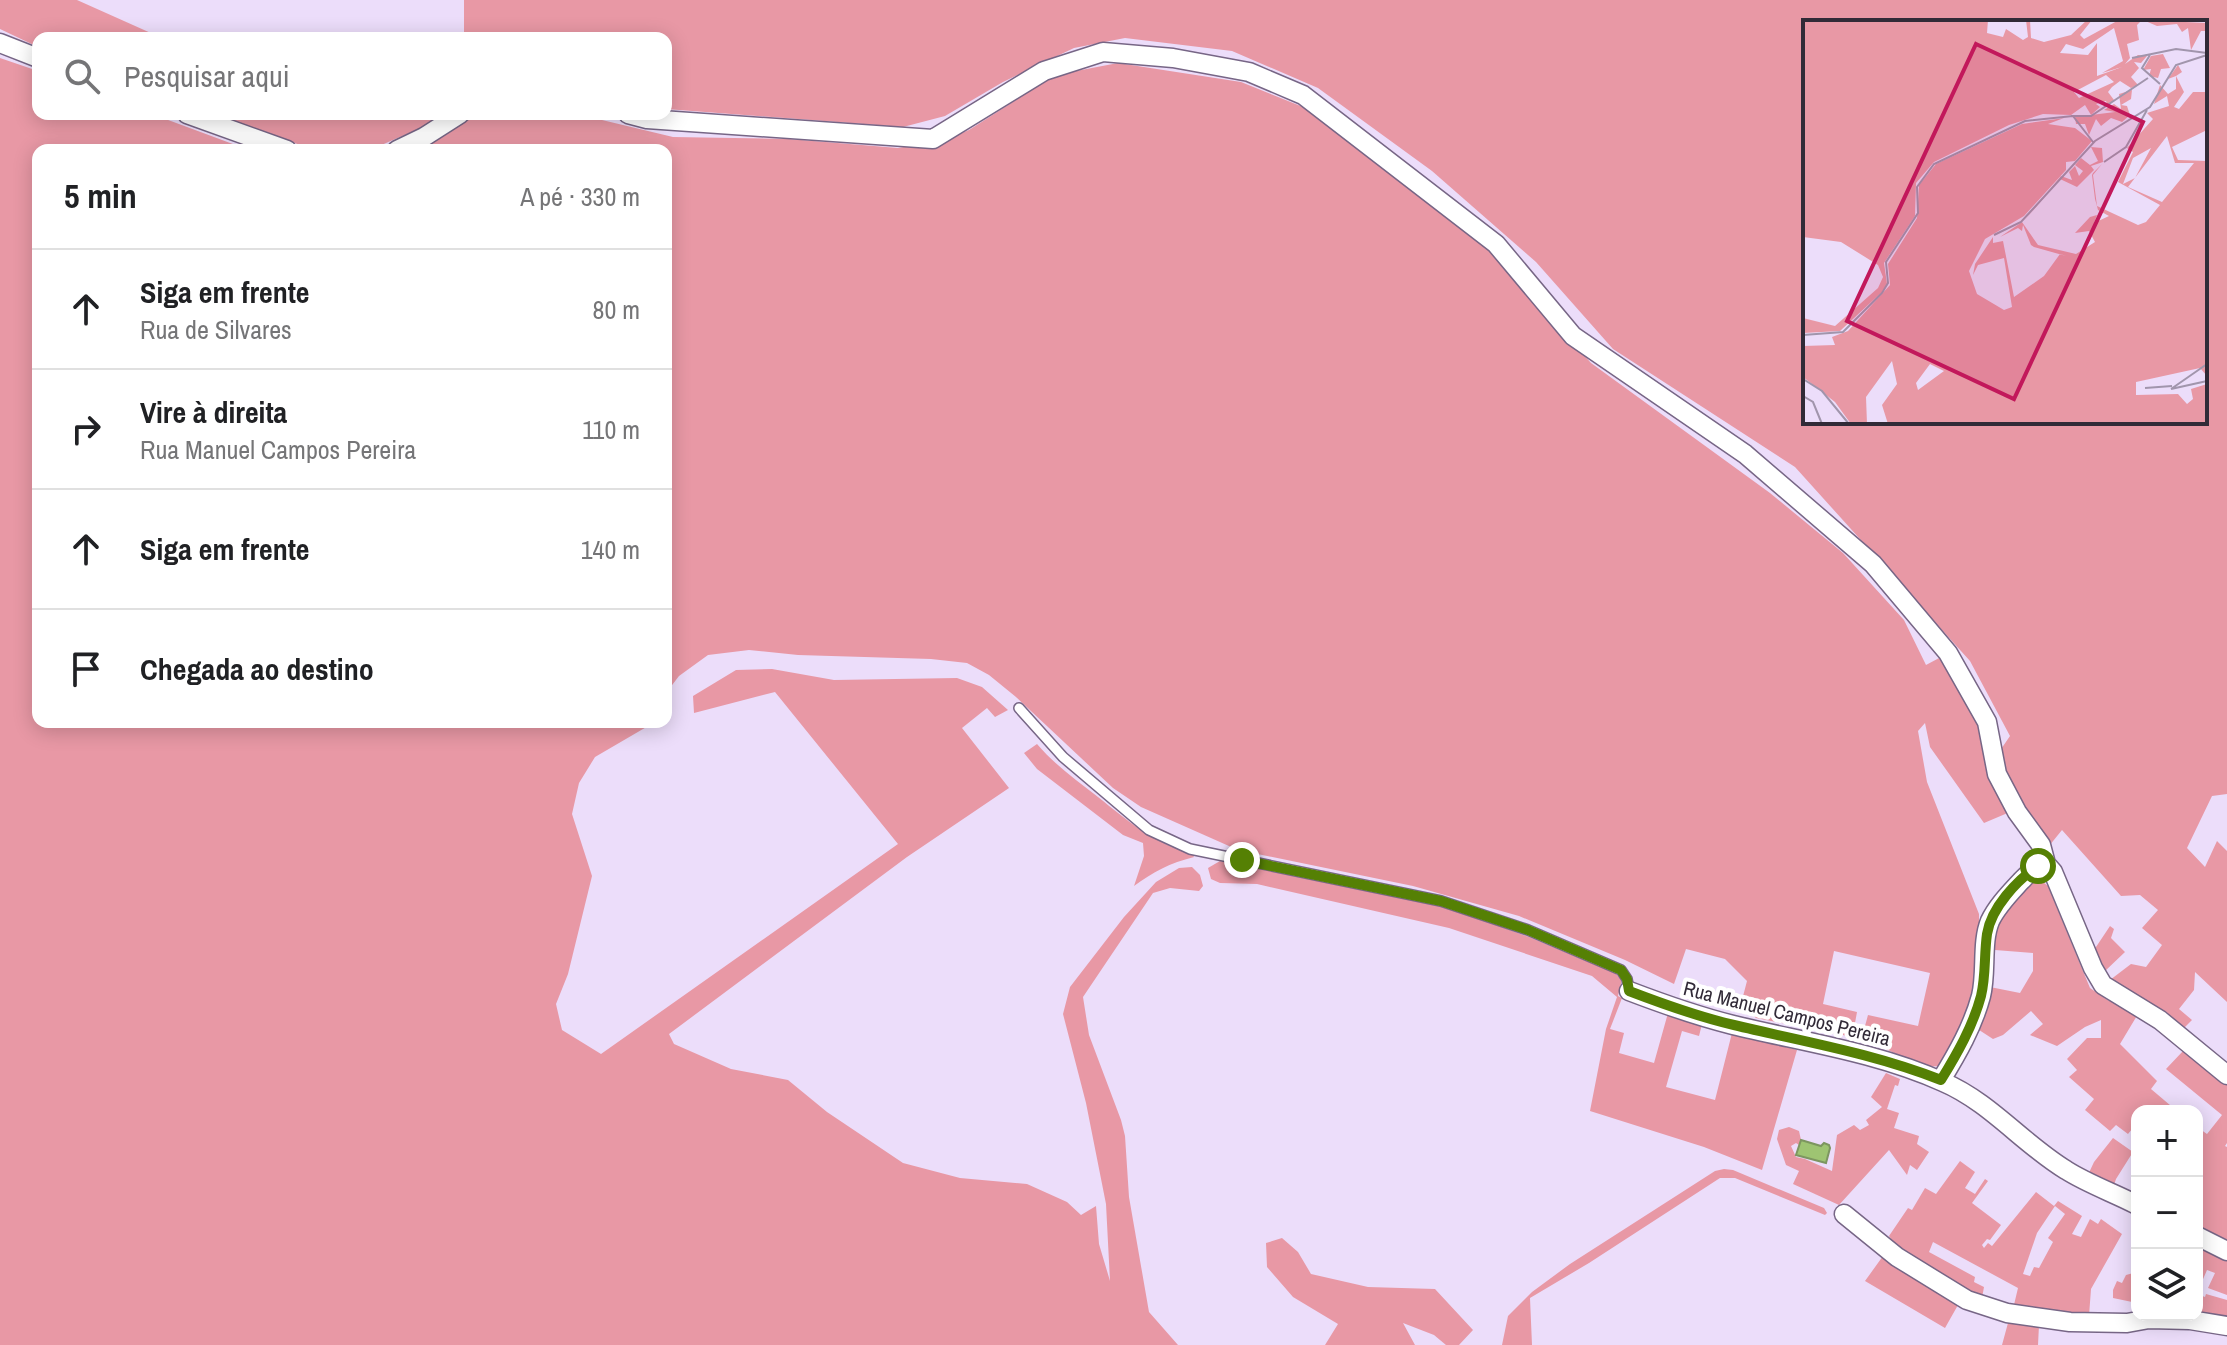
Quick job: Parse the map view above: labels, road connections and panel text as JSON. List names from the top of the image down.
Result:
{
  "streets": {
    "street": ["Rua Manuel Campos Pereira"]
  },
  "page": {
    "search": "Pesquisar aqui",
    "heading": ["5 min", "A pé · 330 m"],
    "list": [
      ["Siga em frente", "Rua de Silvares", "80 m"],
      ["Vire à direita", "Rua Manuel Campos Pereira", "110 m"],
      ["Siga em frente", "140 m"],
      "Chegada ao destino"
    ],
    "map_buttons": ["+", "−"]
  }
}
